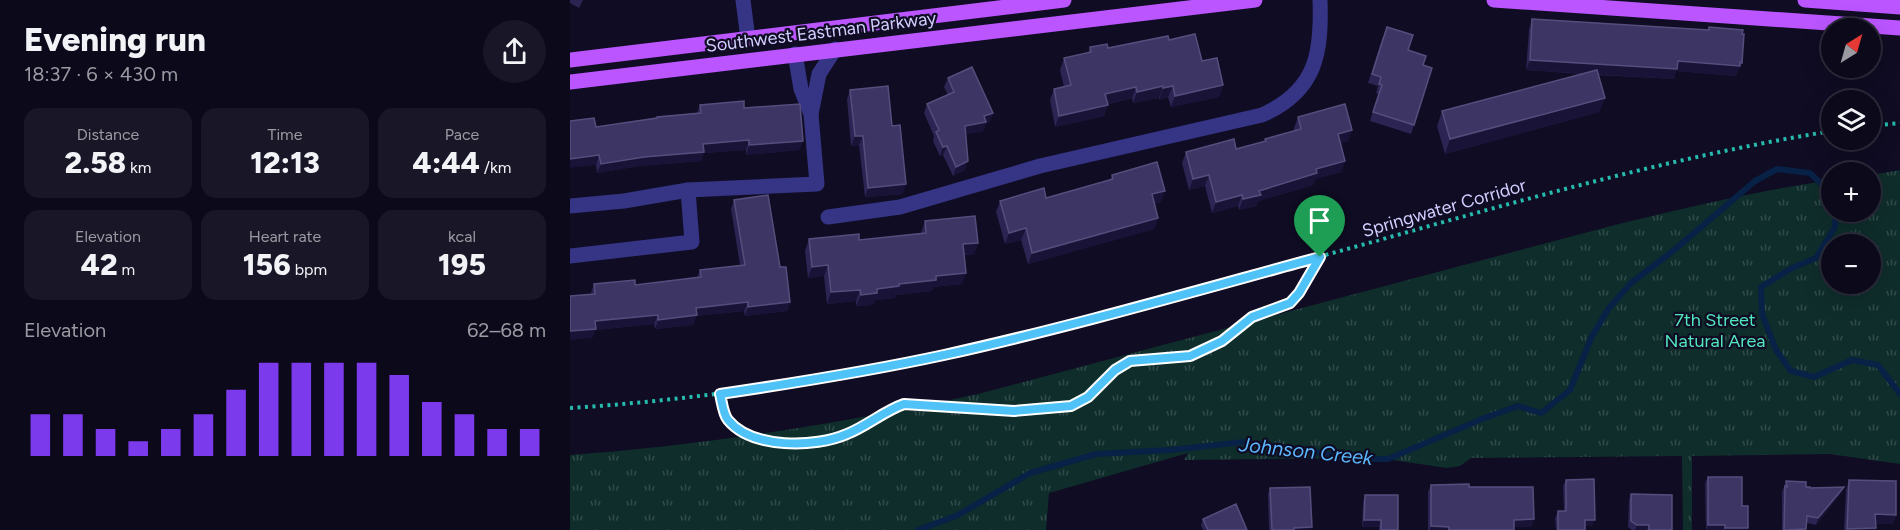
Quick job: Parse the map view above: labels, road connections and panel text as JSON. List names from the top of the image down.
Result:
{
  "streets": {
    "main road": ["Southwest Eastman Parkway"],
    "path": ["Springwater Corridor"]
  },
  "water": ["Johnson Creek"],
  "parks": ["7th Street Natural Area"],
  "north": "top right",
  "page": {
    "heading": ["Evening run", "18:37 · 6 × 430 m"],
    "map_buttons": ["+", "−"],
    "stats": [
      ["Distance", "2.58 km"],
      ["Time", "12:13"],
      ["Pace", "4:44 /km"],
      ["Elevation", "42 m"],
      ["Heart rate", "156 bpm"],
      ["kcal", "195"]
    ],
    "chart": ["Elevation", "62–68 m"]
  }
}
